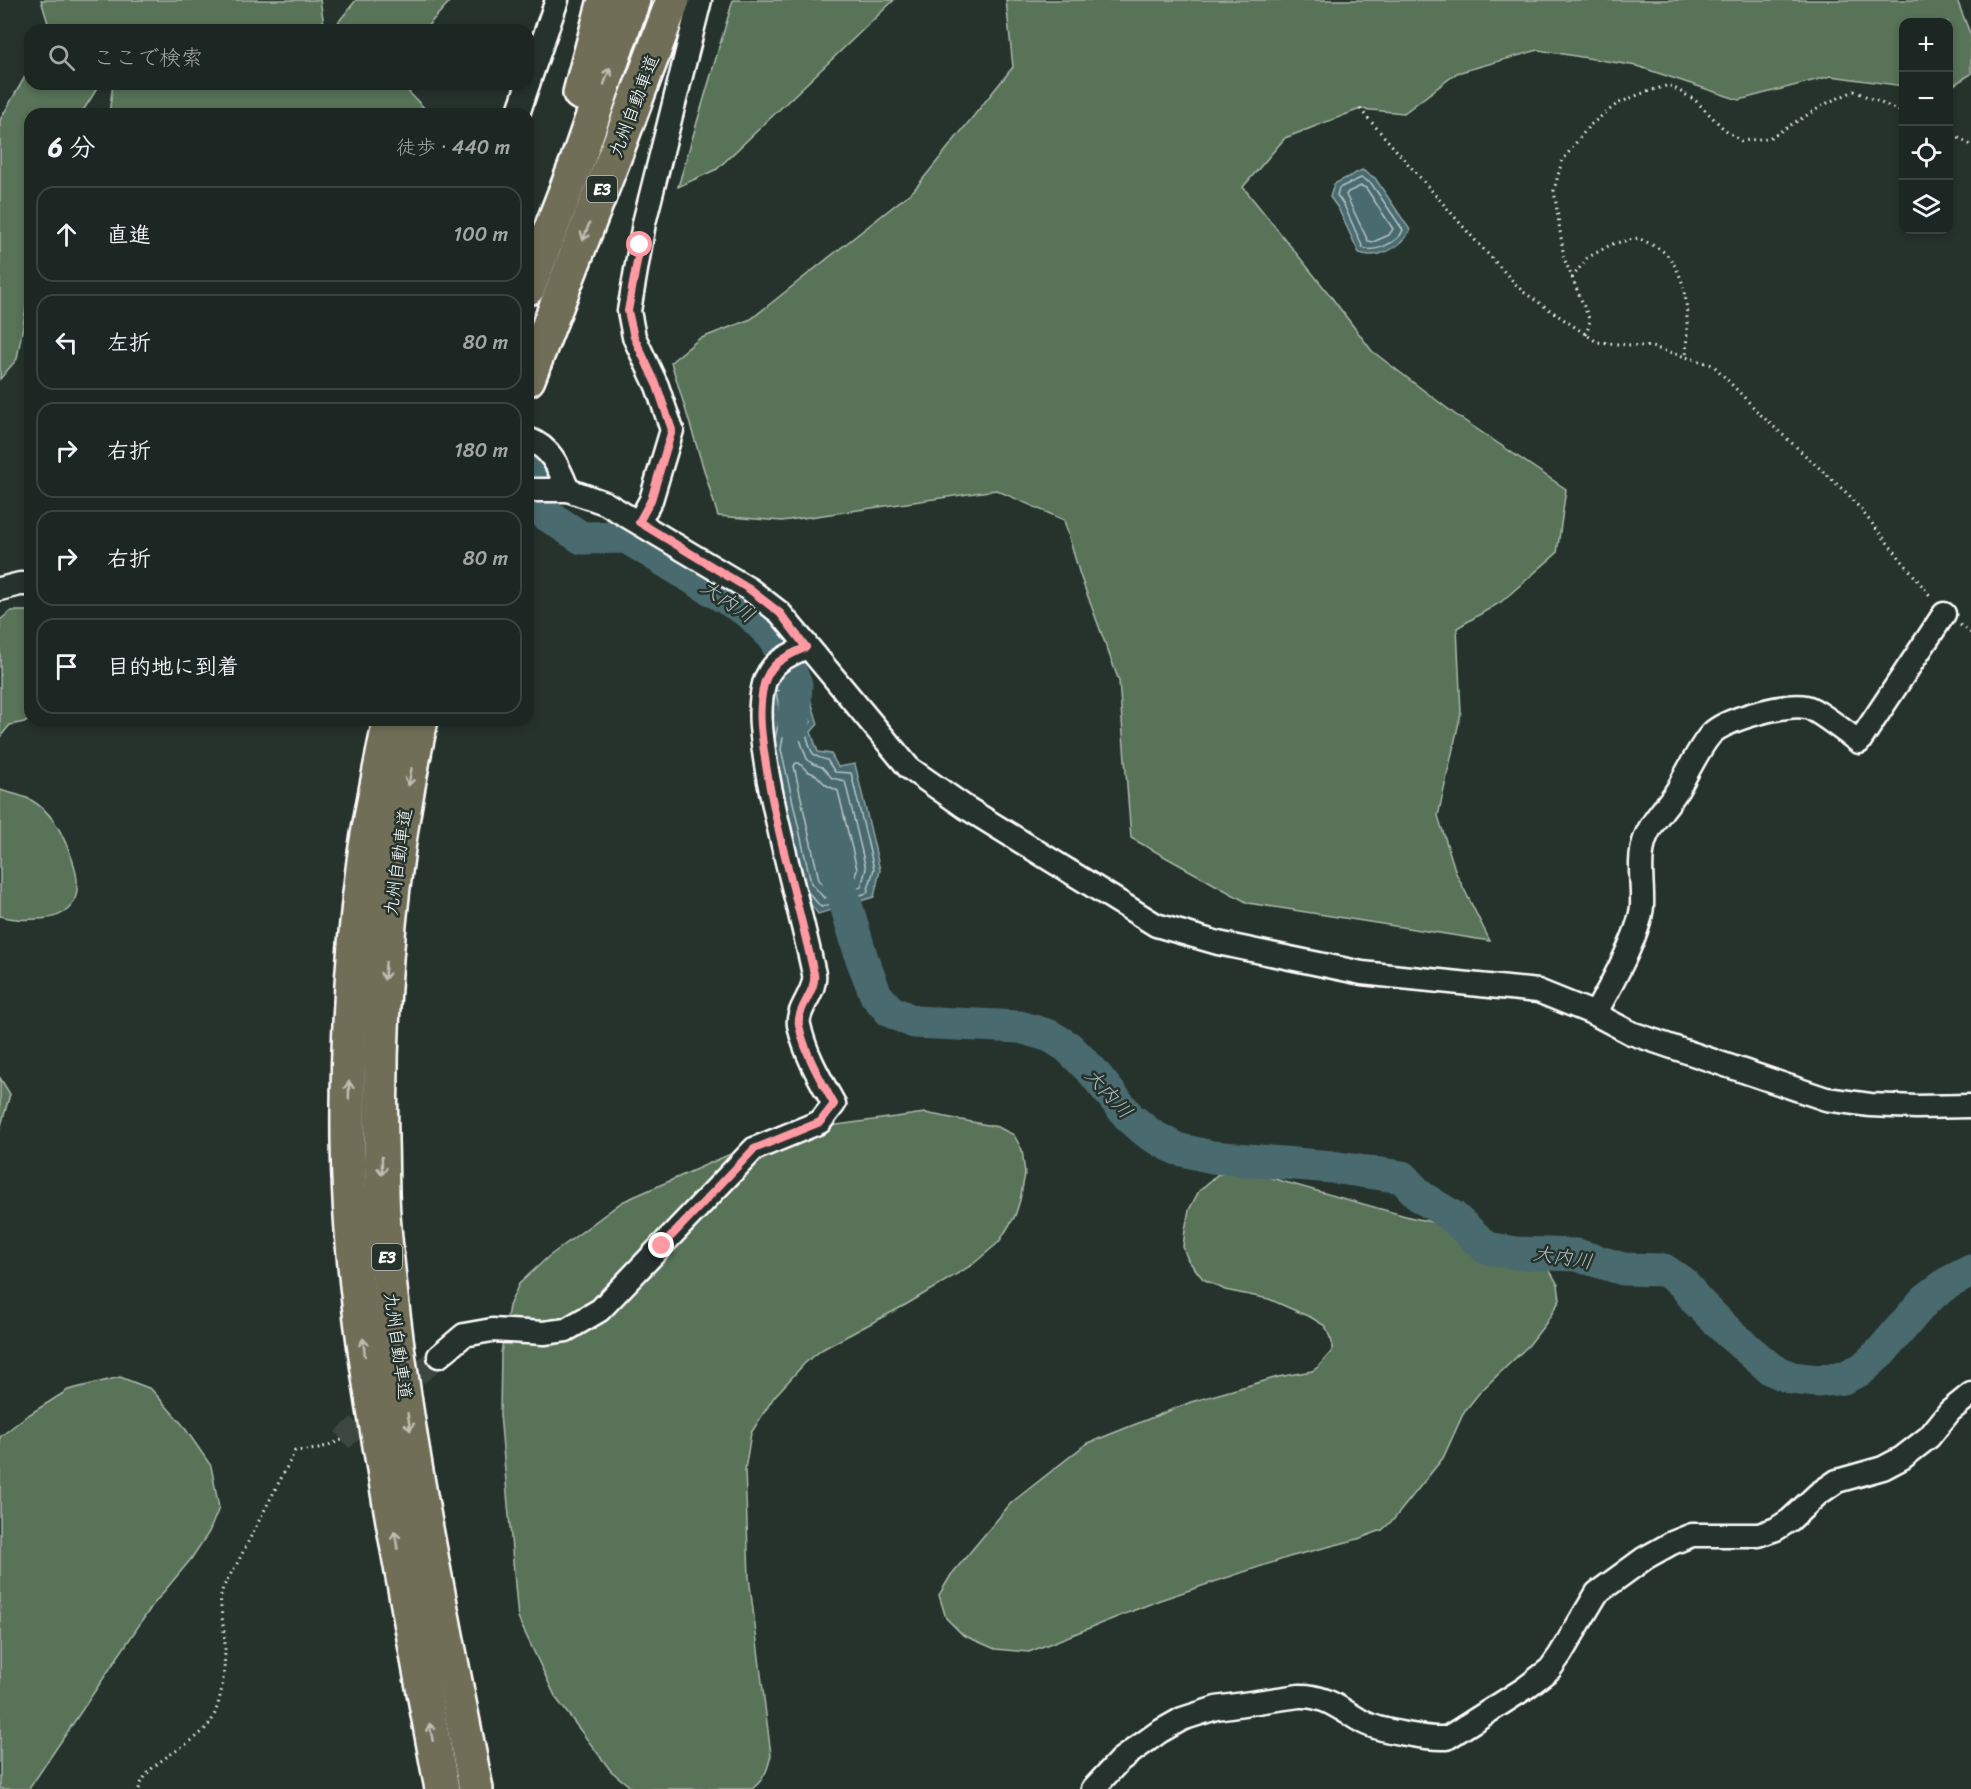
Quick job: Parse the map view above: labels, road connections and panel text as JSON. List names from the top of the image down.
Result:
{
  "streets": {
    "highway": ["九州自動車道", "E3"]
  },
  "water": ["大内川"],
  "page": {
    "map_buttons": ["+", "−"],
    "search": "ここで検索",
    "heading": ["6 分", "徒歩 · 440 m"],
    "list": [
      ["直進", "100 m"],
      ["左折", "80 m"],
      ["右折", "180 m"],
      ["右折", "80 m"],
      "目的地に到着"
    ]
  }
}
